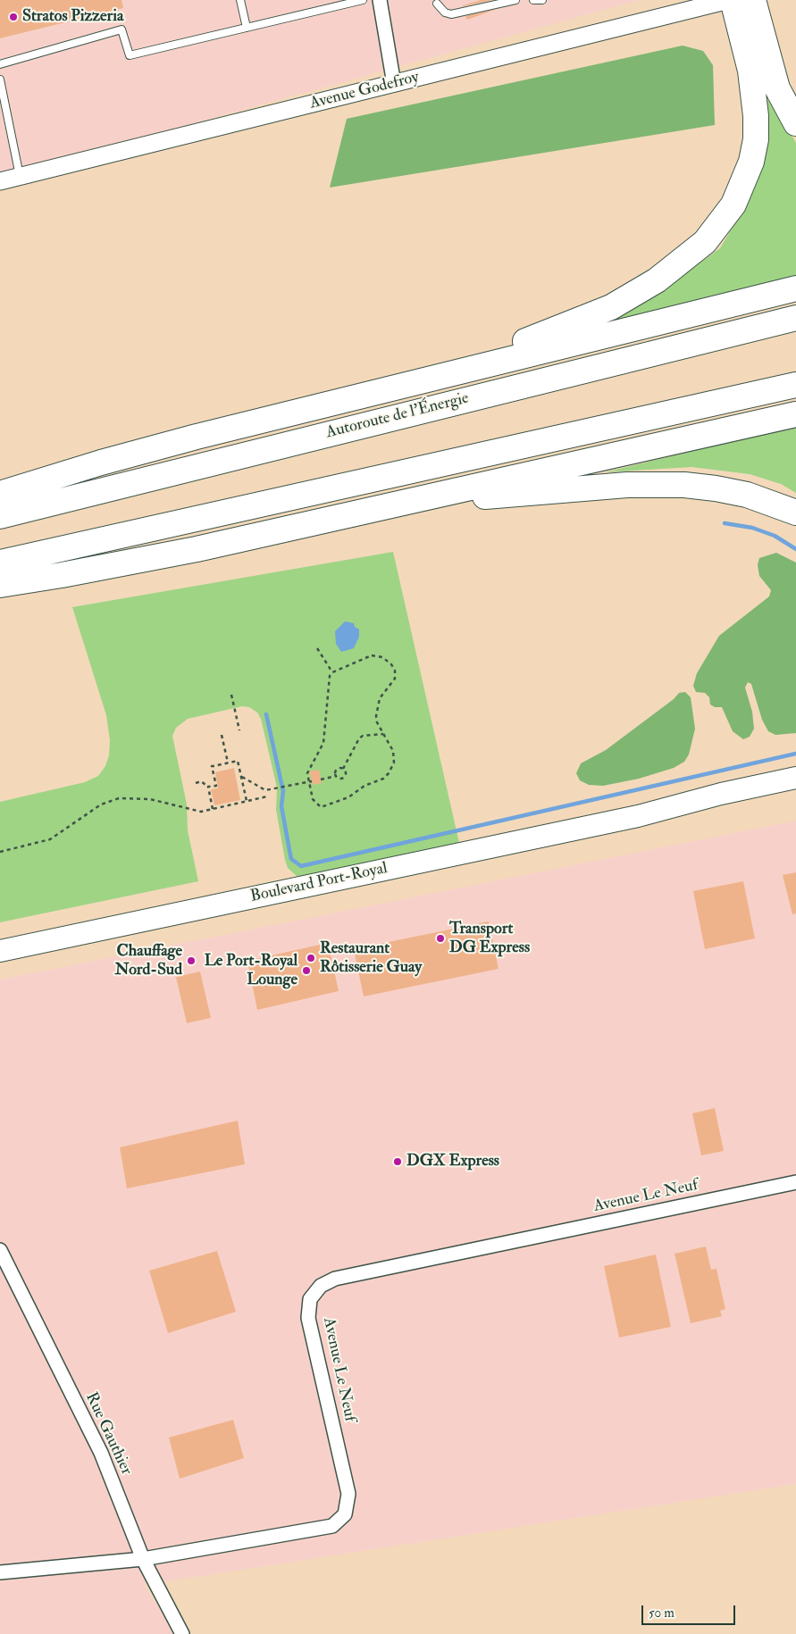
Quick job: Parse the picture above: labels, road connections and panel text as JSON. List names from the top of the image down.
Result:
{
  "streets": {
    "highway": ["Autoroute de l'Énergie"],
    "main road": ["Boulevard Port-Royal"],
    "street": ["Avenue Godefroy", "Avenue Le Neuf", "Rue Gauthier"]
  },
  "crossings": [
    ["Avenue Le Neuf", "Rue Gauthier"]
  ],
  "places": [
    "Stratos Pizzeria",
    "Transport DG Express",
    "Restaurant Rôtisserie Guay",
    "Chauffage Nord-Sud",
    "Le Port-Royal Lounge",
    "DGX Express"
  ],
  "scale_bar": "50 m"
}
